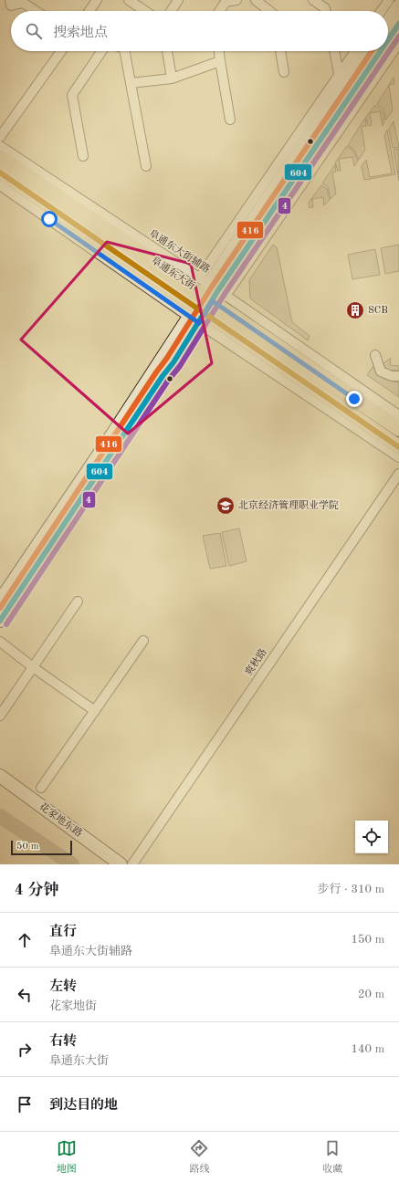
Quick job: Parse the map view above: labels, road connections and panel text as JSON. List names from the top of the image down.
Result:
{
  "streets": {
    "main road": ["阜通东大街", "花家地东路"],
    "street": ["阜通东大街辅路", "爽秋路"]
  },
  "crossings": [
    ["阜通东大街辅路", "阜通东大街"]
  ],
  "places": {
    "building": ["SCB"],
    "school or university": ["北京经济管理职业学院"]
  },
  "lines": ["transit line 604", "transit line 4", "transit line 416"],
  "scale_bar": "50 m",
  "page": {
    "search": "搜索地点",
    "scale": "50 m",
    "heading": ["4 分钟", "步行 · 310 m"],
    "list": [
      ["直行", "阜通东大街辅路", "150 m"],
      ["左转", "花家地街", "20 m"],
      ["右转", "阜通东大街", "140 m"],
      "到达目的地"
    ],
    "nav": ["地图", "路线", "收藏"]
  }
}
